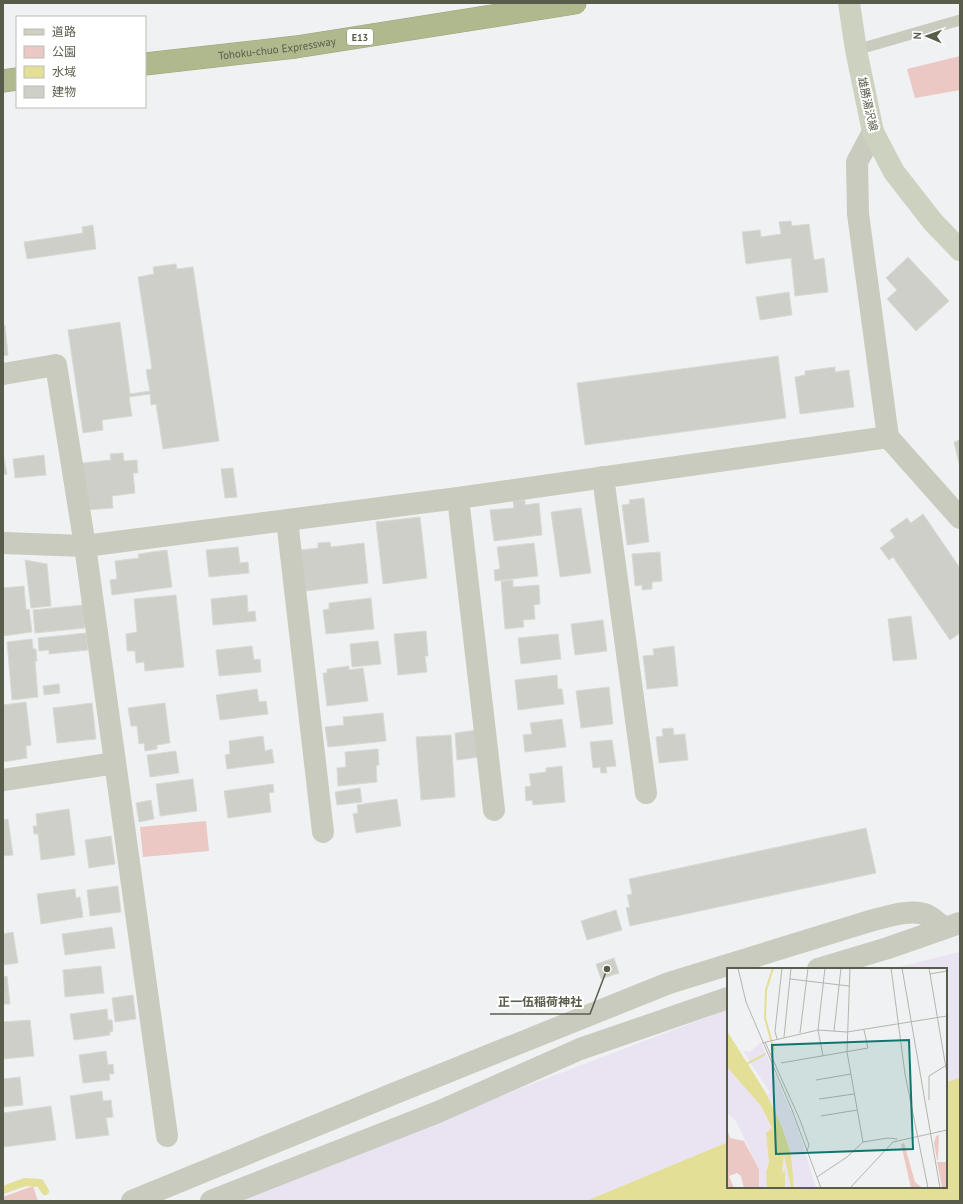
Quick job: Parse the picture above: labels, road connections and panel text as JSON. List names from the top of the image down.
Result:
{
  "streets": {
    "highway": ["E13", "Tohoku-chuo Expressway"],
    "main road": ["雄勝湯沢線"]
  },
  "places": ["正一伍稲荷神社"],
  "legend": [
    "道路",
    "公園",
    "水域",
    "建物"
  ],
  "north": "left"
}
